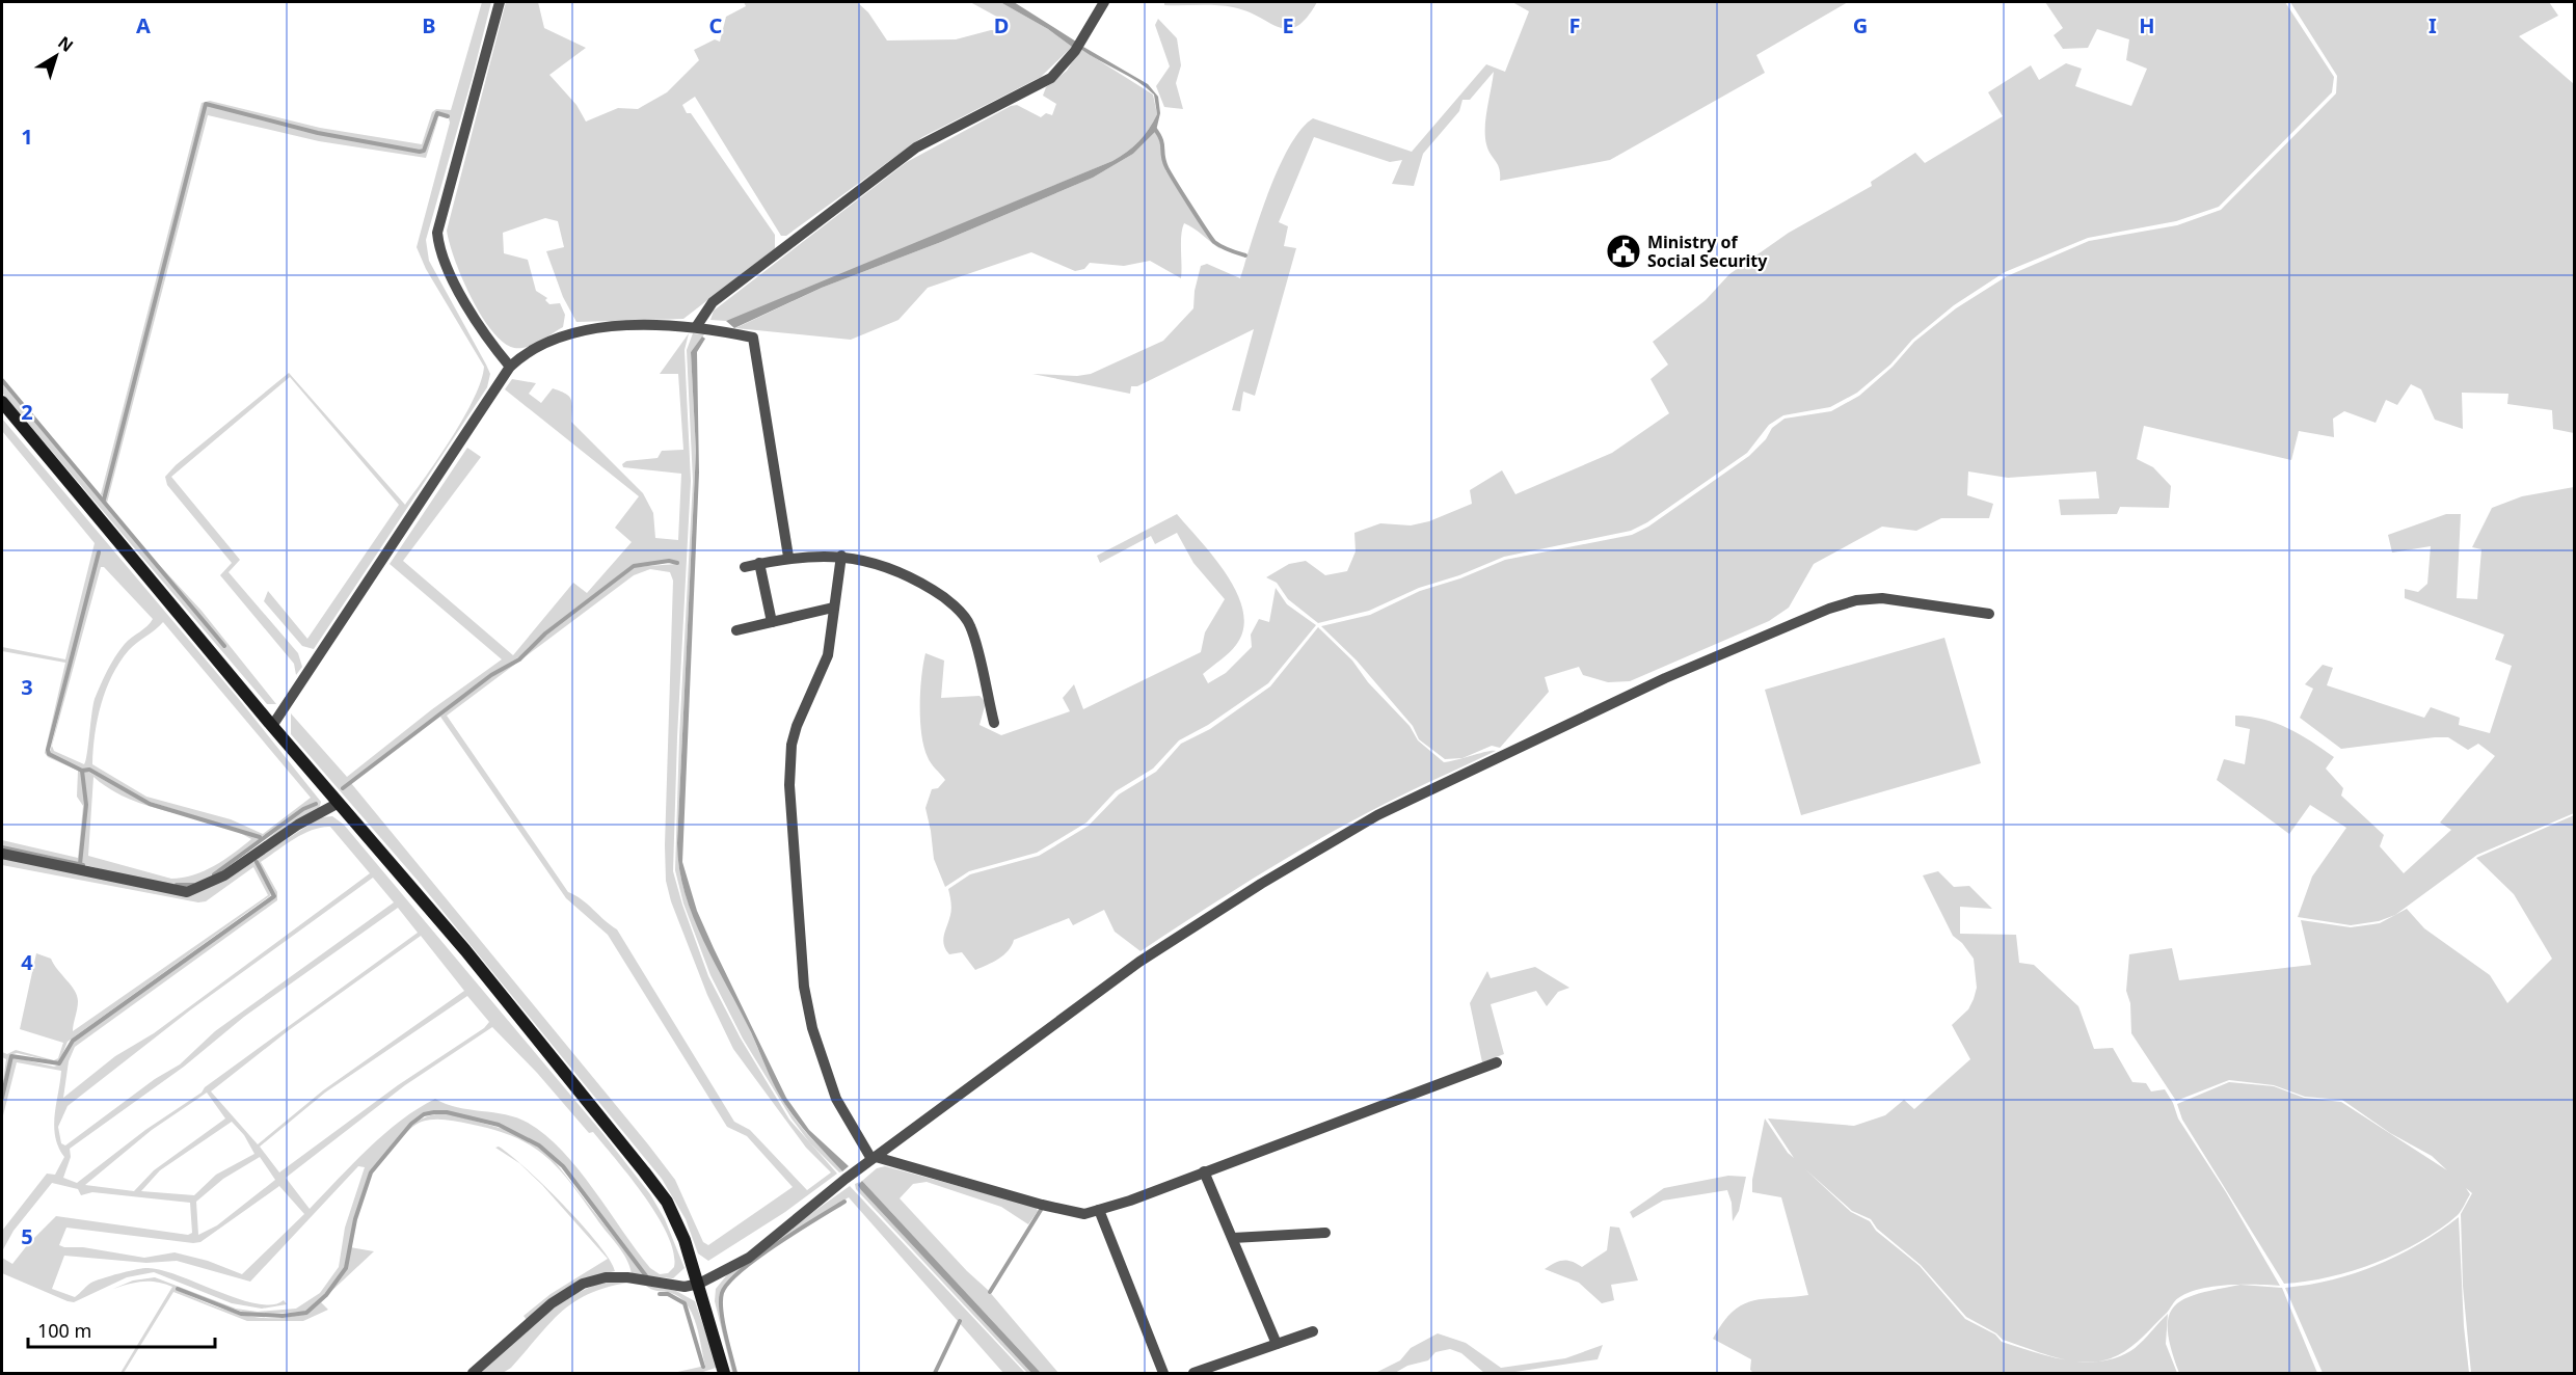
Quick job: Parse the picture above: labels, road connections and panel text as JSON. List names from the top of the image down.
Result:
{
  "places": {
    "public building": ["Ministry of Social Security"]
  },
  "scale_bar": "100 m",
  "north": "top right",
  "grid": {
    "columns": [
      "A",
      "B",
      "C",
      "D",
      "E",
      "F",
      "G",
      "H",
      "I"
    ],
    "rows": [
      "1",
      "2",
      "3",
      "4",
      "5"
    ]
  }
}
